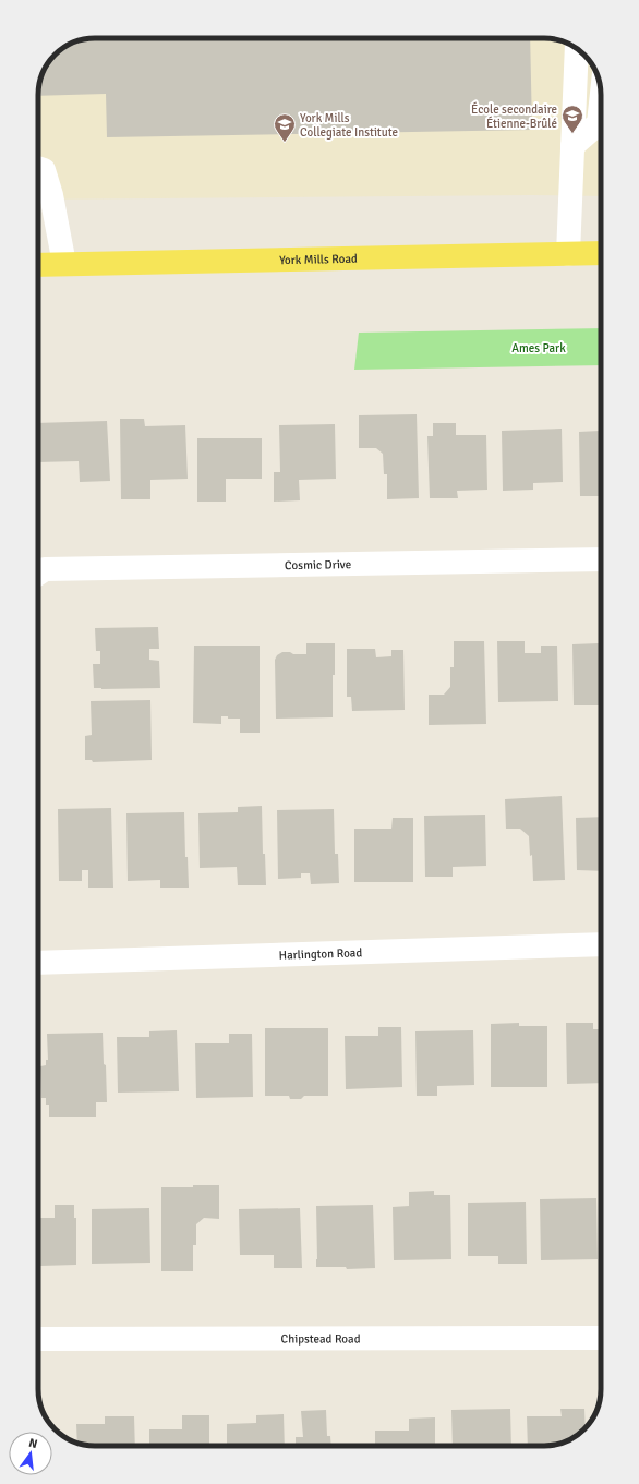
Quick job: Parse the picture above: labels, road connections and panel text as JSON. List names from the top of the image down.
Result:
{
  "streets": {
    "main road": ["York Mills Road"],
    "street": ["Cosmic Drive", "Harlington Road", "Chipstead Road"]
  },
  "parks": ["Ames Park"],
  "places": {
    "school or university": ["École secondaire Étienne-Brûlé", "York Mills Collegiate Institute"]
  },
  "north": "top"
}
